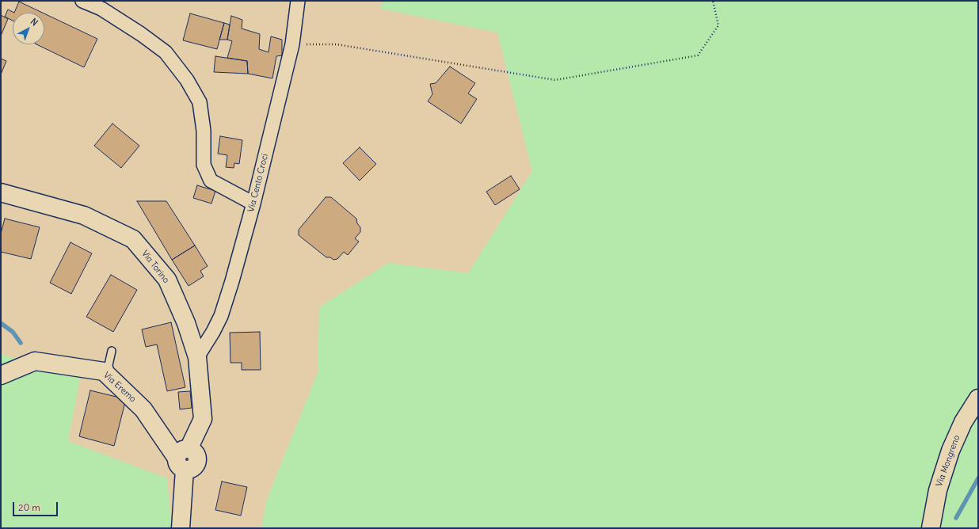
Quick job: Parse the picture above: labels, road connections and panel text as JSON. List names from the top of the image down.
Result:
{
  "streets": {
    "main road": ["Via Torino", "Via Eremo", "Via Mongreno"],
    "street": ["Via Cento Croci"]
  },
  "crossings": [
    ["Via Cento Croci", "Via Torino"],
    ["Via Torino", "Via Eremo"]
  ],
  "scale_bar": "20 m",
  "north": "top right"
}
